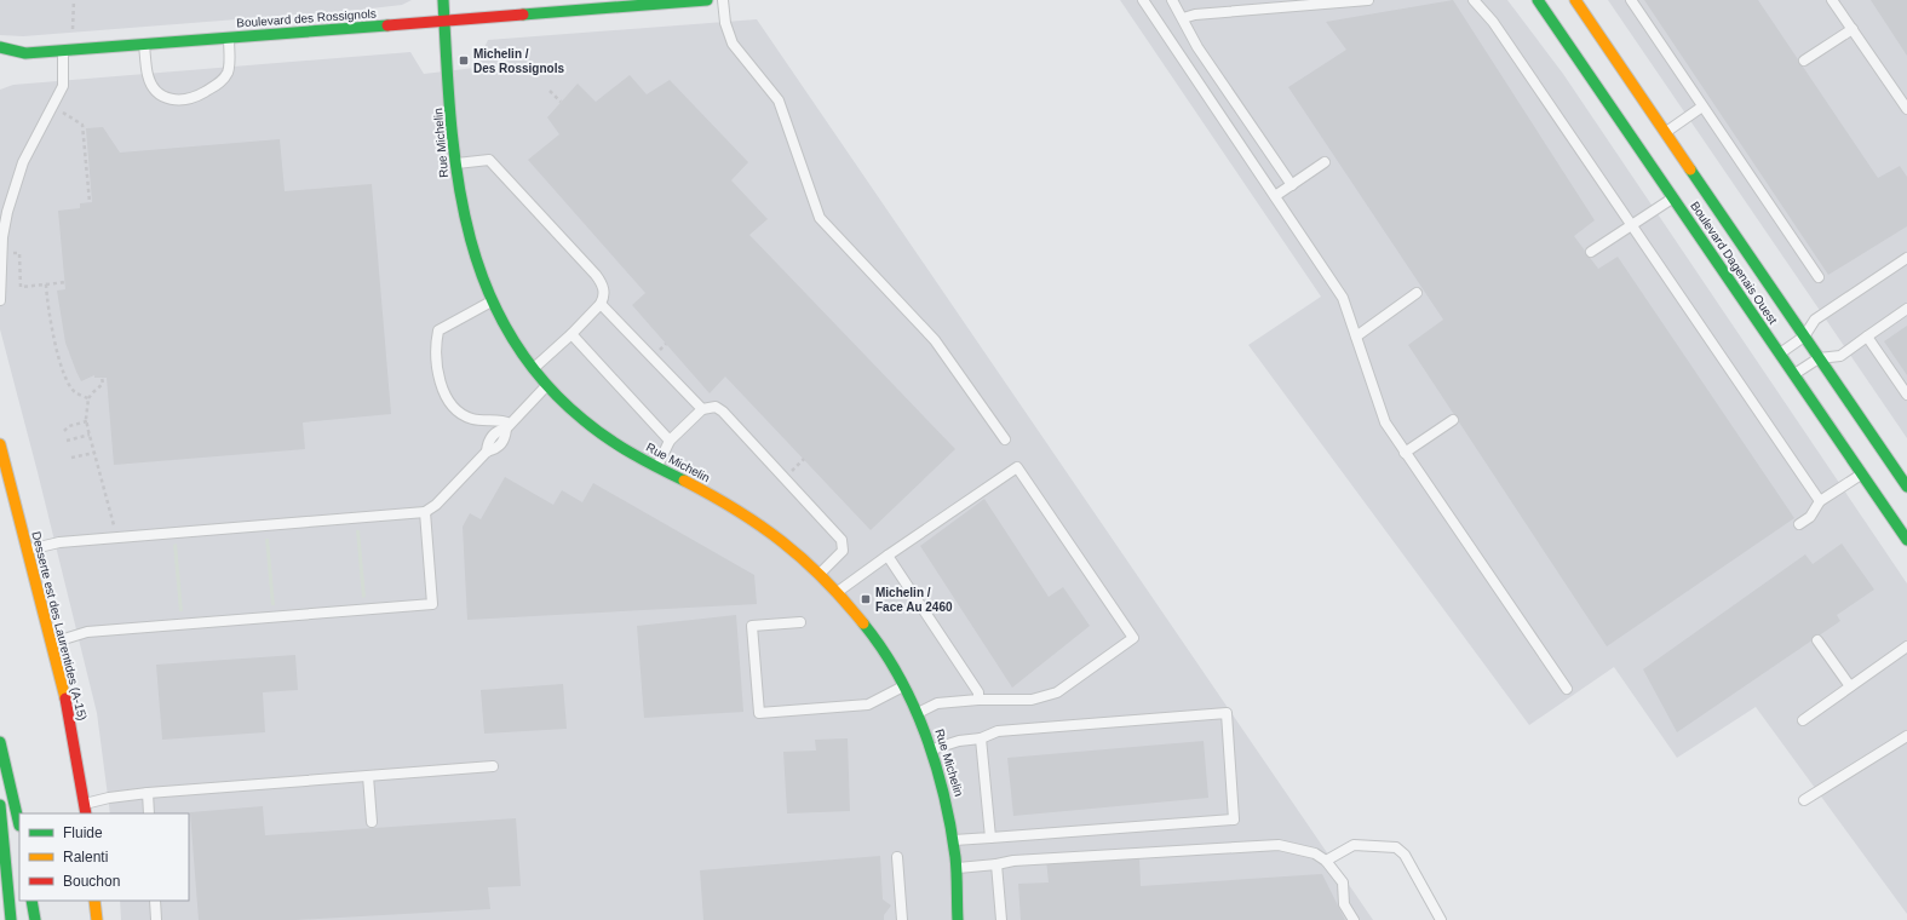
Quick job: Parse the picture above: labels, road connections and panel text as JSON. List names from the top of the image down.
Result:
{
  "streets": {
    "main road": [
      "Boulevard des Rossignols",
      "Rue Michelin",
      "Boulevard Dagenais Ouest",
      "Desserte est des Laurentides (A-15)"
    ]
  },
  "crossings": [
    ["Boulevard des Rossignols", "Rue Michelin"]
  ],
  "places": {
    "transit": ["Michelin / Des Rossignols", "Michelin / Face Au 2460"]
  },
  "legend": ["Fluide", "Ralenti", "Bouchon"]
}
